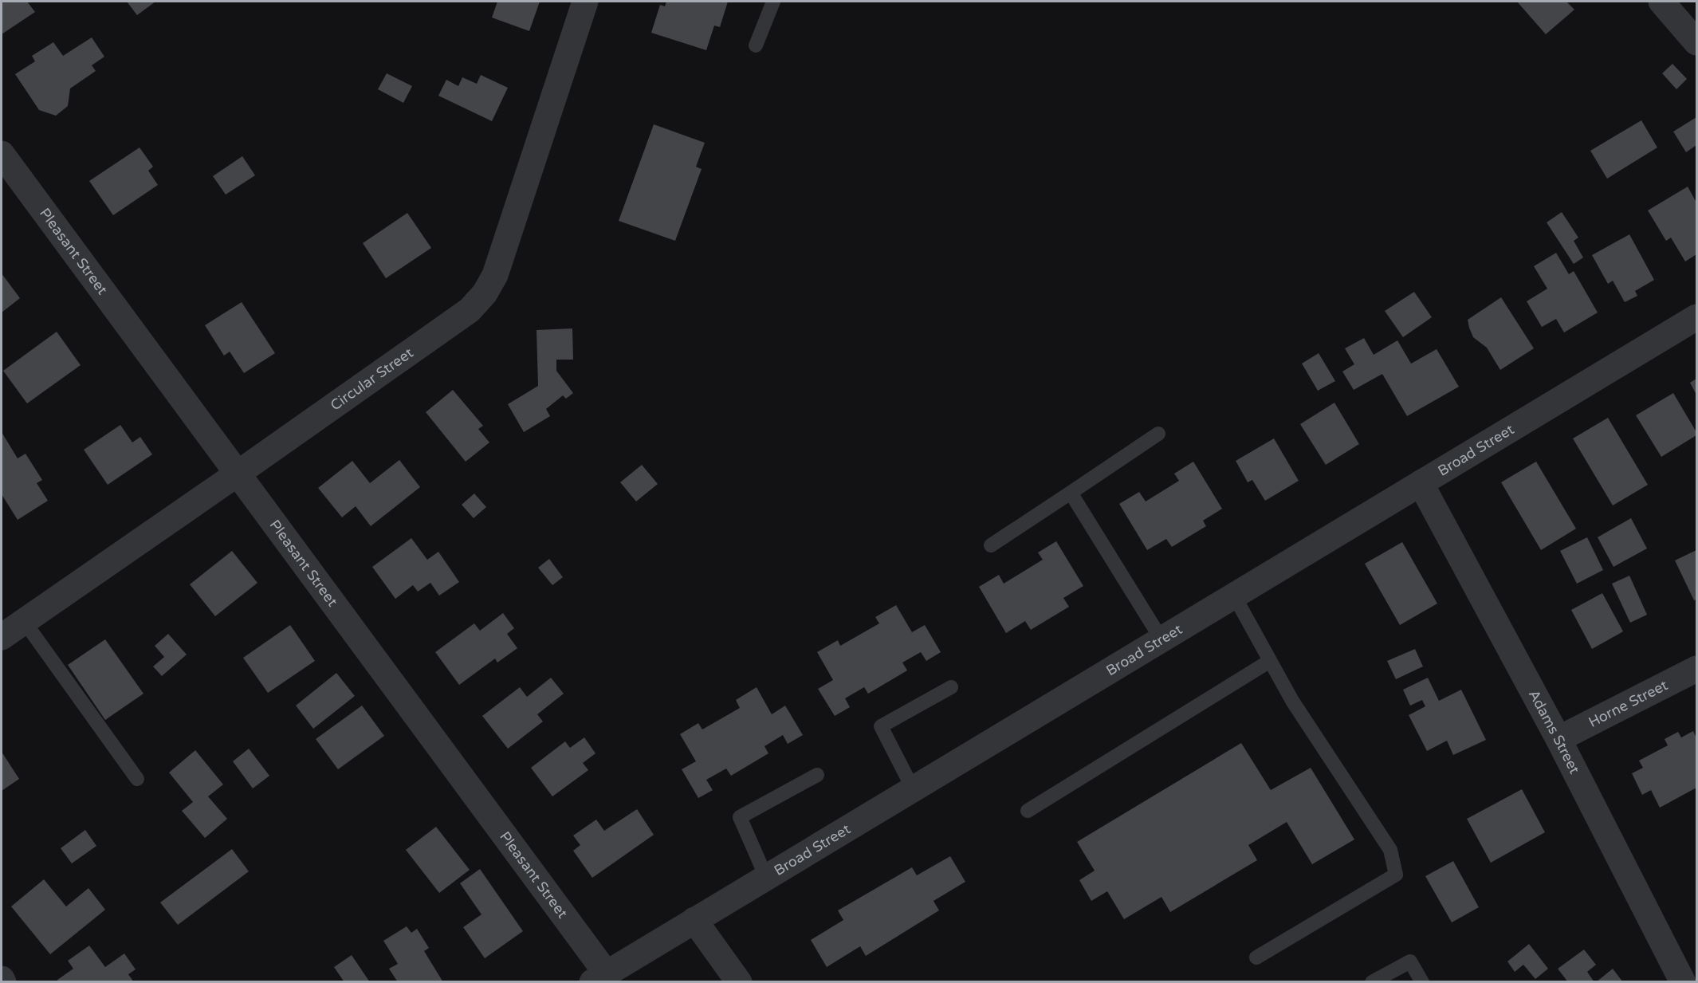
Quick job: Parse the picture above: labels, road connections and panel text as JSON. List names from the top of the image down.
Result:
{
  "streets": {
    "street": [
      "Pleasant Street",
      "Circular Street",
      "Broad Street",
      "Horne Street",
      "Adams Street"
    ]
  },
  "crossings": [
    ["Pleasant Street", "Circular Street"],
    ["Pleasant Street", "Broad Street"],
    ["Broad Street", "Adams Street"],
    ["Horne Street", "Adams Street"]
  ]
}
